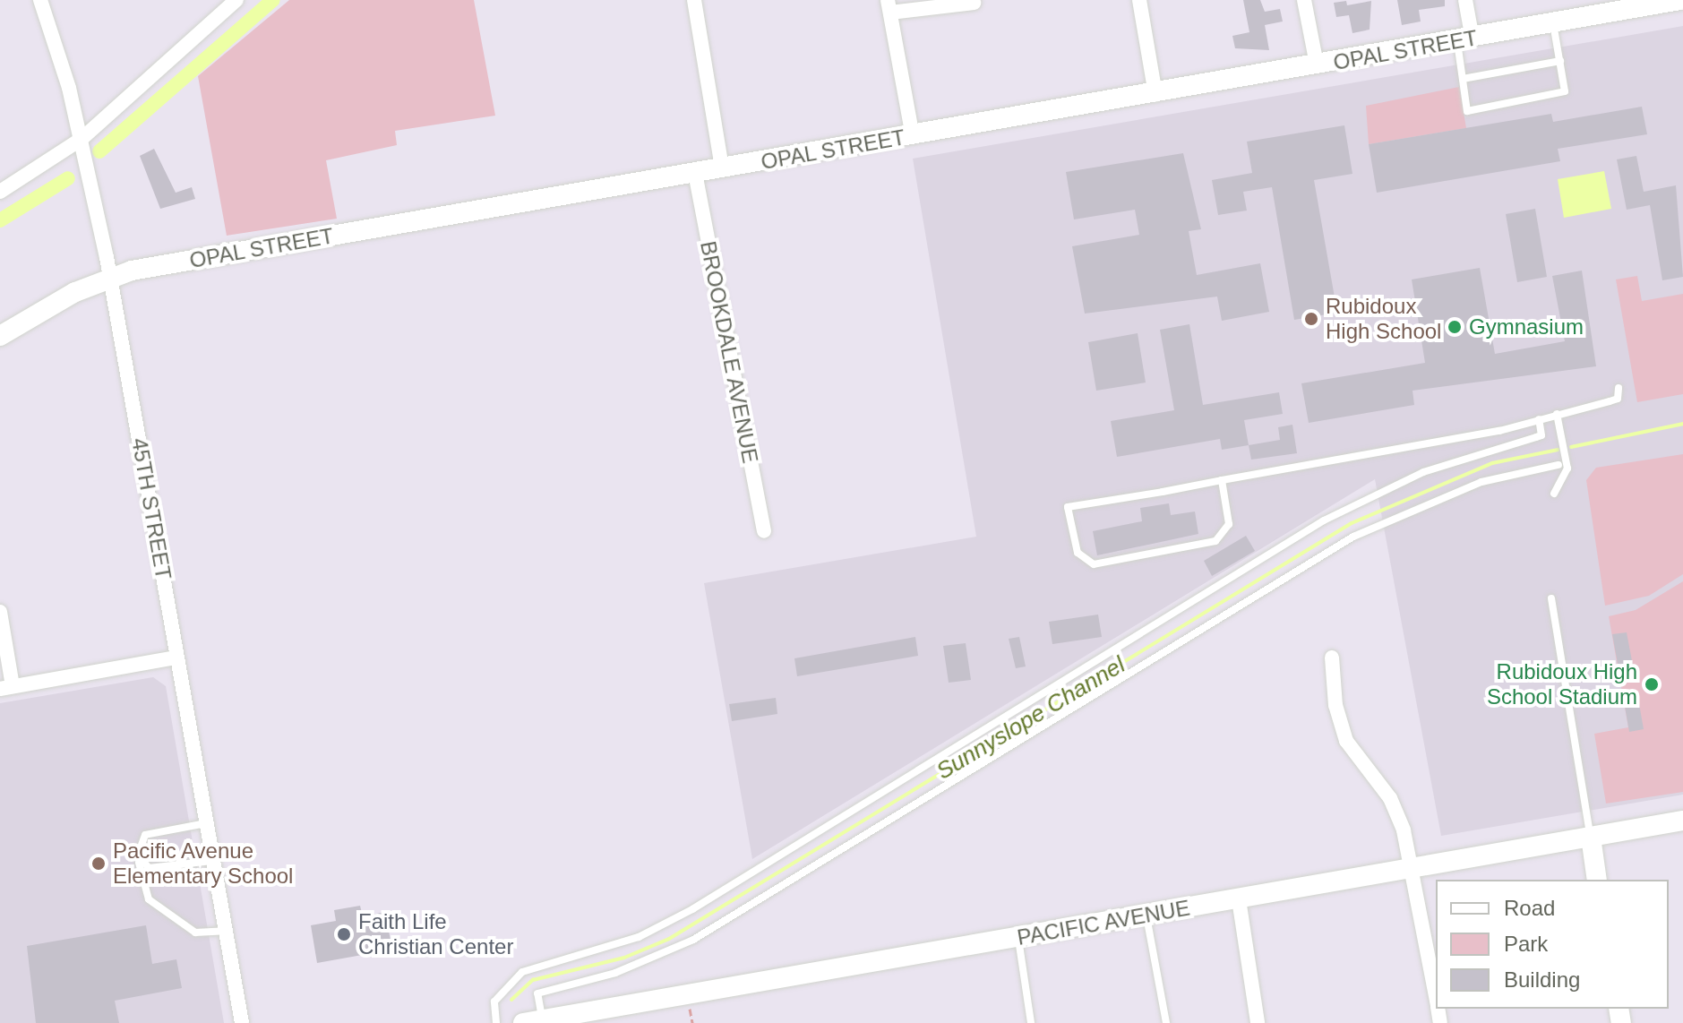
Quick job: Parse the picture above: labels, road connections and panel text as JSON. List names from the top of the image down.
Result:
{
  "streets": {
    "street": [
      "OPAL STREET",
      "BROOKDALE AVENUE",
      "45TH STREET",
      "PACIFIC AVENUE"
    ]
  },
  "crossings": [
    ["OPAL STREET", "BROOKDALE AVENUE"],
    ["OPAL STREET", "45TH STREET"]
  ],
  "water": ["Sunnyslope Channel"],
  "places": [
    "Rubidoux High School",
    "Gymnasium",
    "Rubidoux High School Stadium",
    "Pacific Avenue Elementary School",
    "Faith Life Christian Center"
  ],
  "legend": ["Road", "Park", "Building"]
}
